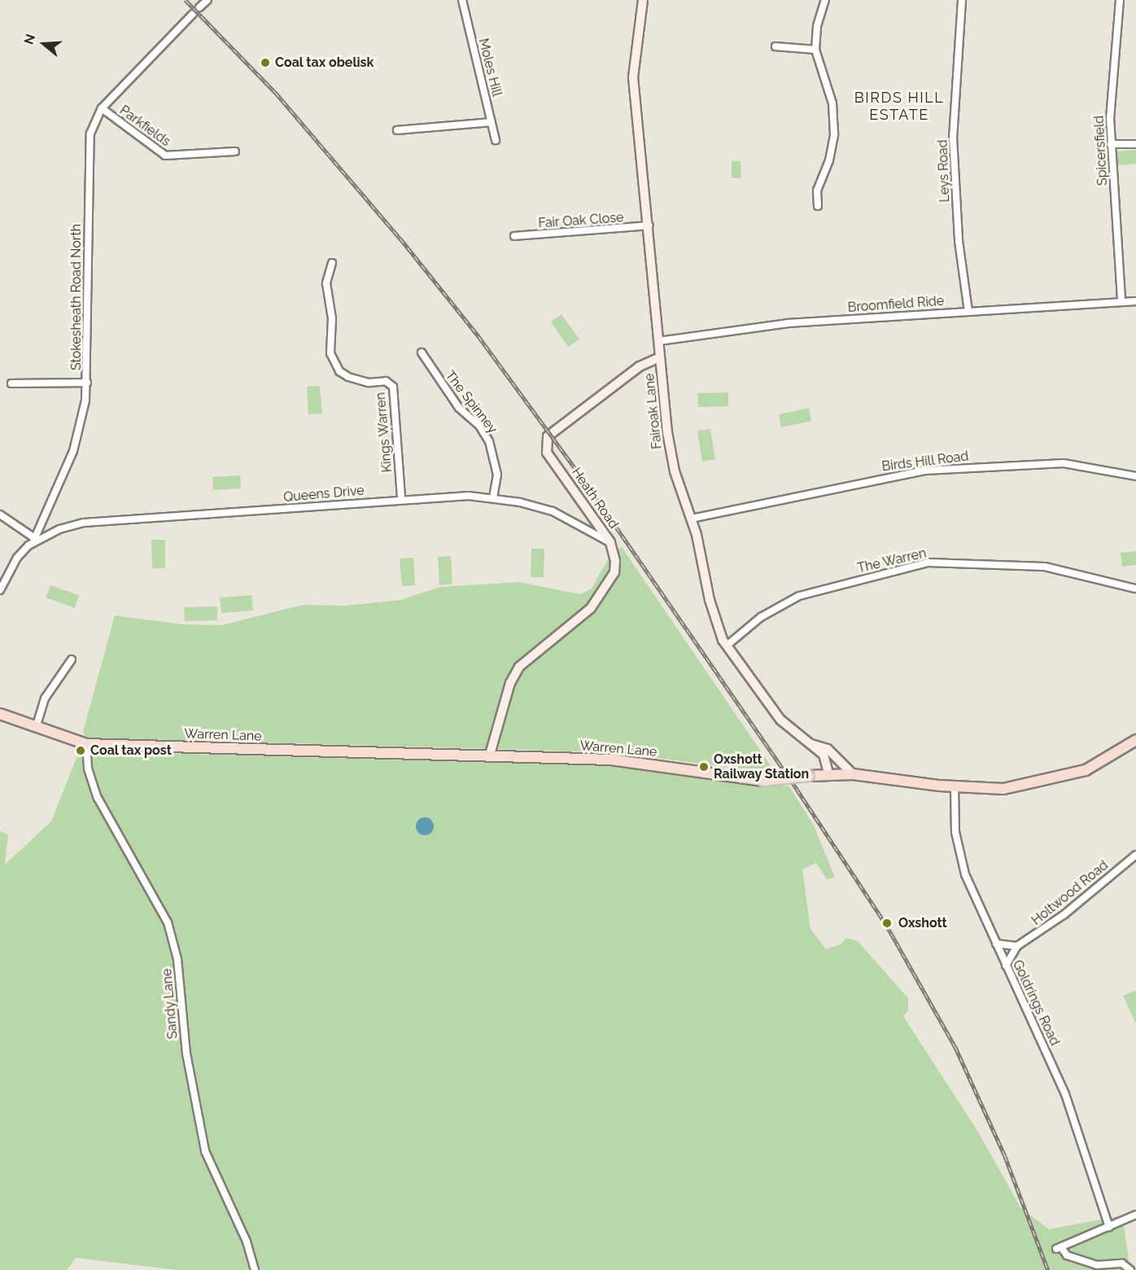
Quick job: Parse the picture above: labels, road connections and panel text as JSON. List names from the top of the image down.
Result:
{
  "streets": {
    "main road": ["Fairoak Lane", "Heath Road", "Warren Lane"],
    "street": [
      "Moles Hill",
      "Parkfields",
      "Spicersfield",
      "Leys Road",
      "Fair Oak Close",
      "Stokesheath Road North",
      "Broomfield Ride",
      "The Spinney",
      "Kings Warren",
      "Birds Hill Road",
      "Queens Drive",
      "The Warren",
      "Holtwood Road",
      "Goldrings Road",
      "Sandy Lane"
    ]
  },
  "crossings": [
    ["Parkfields", "Stokesheath Road North"],
    ["Spicersfield", "Broomfield Ride"],
    ["Leys Road", "Broomfield Ride"],
    ["Fair Oak Close", "Fairoak Lane"],
    ["Stokesheath Road North", "Queens Drive"],
    ["Broomfield Ride", "Fairoak Lane"],
    ["The Spinney", "Queens Drive"],
    ["Fairoak Lane", "Birds Hill Road"],
    ["Fairoak Lane", "Heath Road"],
    ["Fairoak Lane", "The Warren"],
    ["Fairoak Lane", "Warren Lane"],
    ["Kings Warren", "Queens Drive"],
    ["Queens Drive", "Heath Road"],
    ["Heath Road", "Warren Lane"],
    ["Warren Lane", "Goldrings Road"],
    ["Warren Lane", "Sandy Lane"],
    ["Holtwood Road", "Goldrings Road"]
  ],
  "districts": ["BIRDS HILL ESTATE"],
  "places": [
    "Coal tax obelisk",
    "Coal tax post",
    "Oxshott Railway Station",
    "Oxshott"
  ],
  "north": "left"
}
